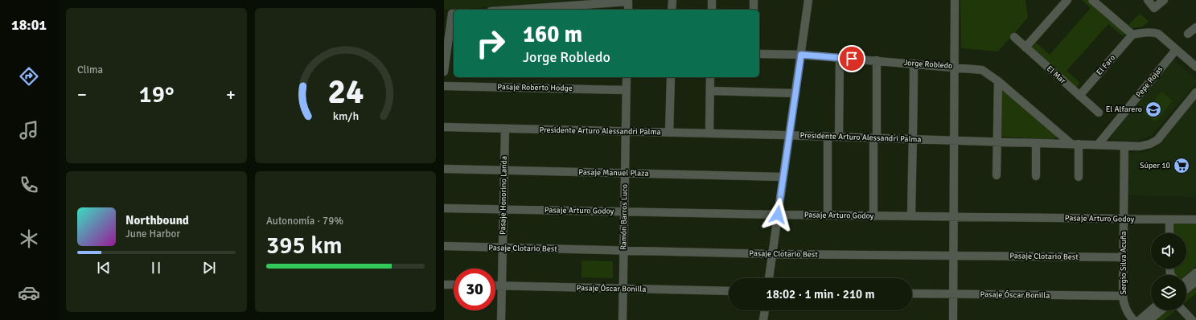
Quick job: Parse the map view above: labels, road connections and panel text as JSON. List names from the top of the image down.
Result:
{
  "streets": {
    "street": [
      "Jorge Robledo",
      "El Faro",
      "El Mar",
      "Pepe Rojas",
      "Pasaje Roberto Hodge",
      "Presidente Arturo Alessandri Palma",
      "Pasaje Manuel Plaza",
      "Pasaje Honorino Landa",
      "Pasaje Arturo Godoy",
      "Ramón Barros Luco",
      "Pasaje Clotario Best",
      "Sergio Silva Acuña",
      "Pasaje Óscar Bonilla"
    ]
  },
  "crossings": [
    ["Jorge Robledo", "Presidente Arturo Alessandri Palma"],
    ["El Faro", "El Mar"],
    ["Pepe Rojas", "Presidente Arturo Alessandri Palma"],
    ["Pasaje Roberto Hodge", "Ramón Barros Luco"],
    ["Presidente Arturo Alessandri Palma", "Pasaje Honorino Landa"],
    ["Presidente Arturo Alessandri Palma", "Ramón Barros Luco"],
    ["Presidente Arturo Alessandri Palma", "Sergio Silva Acuña"],
    ["Pasaje Manuel Plaza", "Pasaje Honorino Landa"],
    ["Pasaje Manuel Plaza", "Ramón Barros Luco"],
    ["Pasaje Honorino Landa", "Pasaje Arturo Godoy"],
    ["Pasaje Honorino Landa", "Pasaje Clotario Best"],
    ["Pasaje Honorino Landa", "Pasaje Óscar Bonilla"],
    ["Pasaje Arturo Godoy", "Ramón Barros Luco"],
    ["Pasaje Arturo Godoy", "Sergio Silva Acuña"],
    ["Ramón Barros Luco", "Pasaje Clotario Best"],
    ["Ramón Barros Luco", "Pasaje Óscar Bonilla"],
    ["Pasaje Clotario Best", "Sergio Silva Acuña"],
    ["Sergio Silva Acuña", "Pasaje Óscar Bonilla"]
  ],
  "places": {
    "school or university": ["El Alfarero"],
    "supermarket": ["Súper 10"]
  },
  "page": {
    "tabs": "18:01",
    "tile": [
      "Clima",
      ["Autonomía · 79%", "395 km"]
    ],
    "turn": ["160 m", "Jorge Robledo"],
    "heat": ["−", "19°", "+"],
    "song": ["Northbound", "June Harbor"],
    "limit": "30",
    "trip": "18:02 · 1 min · 210 m",
    "gauge": ["24", "km/h"]
  }
}
